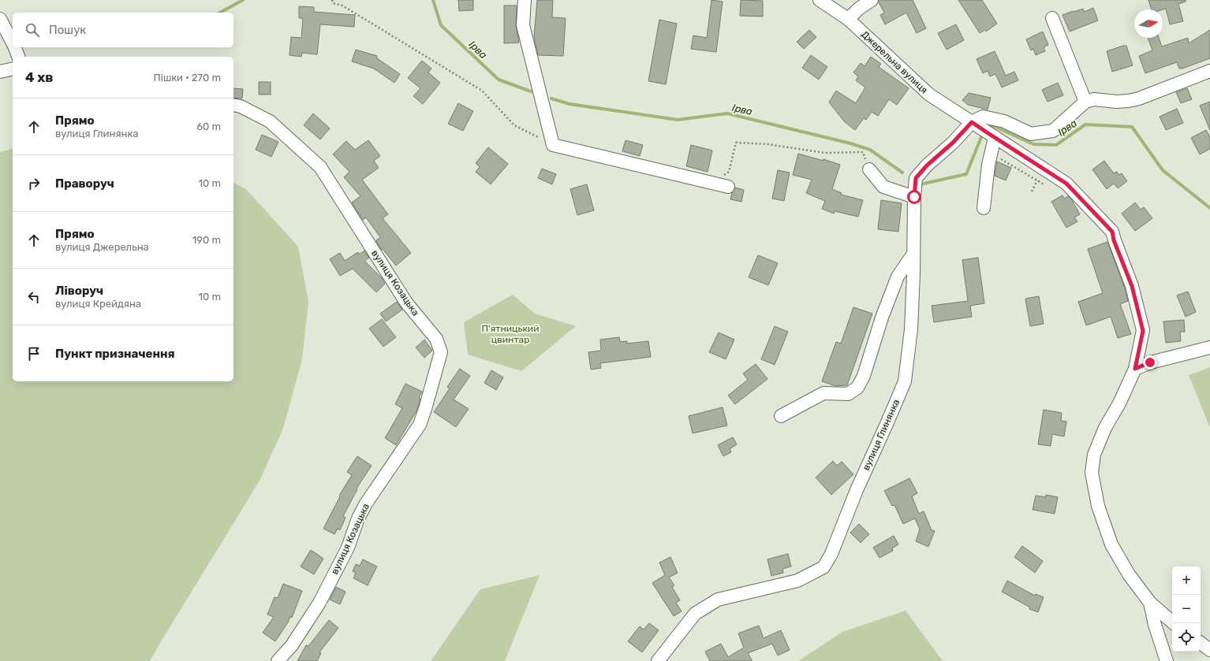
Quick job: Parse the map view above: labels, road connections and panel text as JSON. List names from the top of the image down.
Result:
{
  "streets": {
    "street": ["Джерельна вулиця", "вулиця Козацька", "вулиця Глинянка"]
  },
  "crossings": [
    ["Джерельна вулиця", "вулиця Глинянка"]
  ],
  "water": ["Ірва"],
  "parks": ["П'ятницький цвинтар"],
  "north": "right",
  "page": {
    "search": "Пошук",
    "heading": ["4 хв", "Пішки · 270 m"],
    "list": [
      ["Прямо", "вулиця Глинянка", "60 m"],
      ["Праворуч", "10 m"],
      ["Прямо", "вулиця Джерельна", "190 m"],
      ["Ліворуч", "вулиця Крейдяна", "10 m"],
      "Пункт призначення"
    ],
    "map_buttons": ["+", "−"]
  }
}
